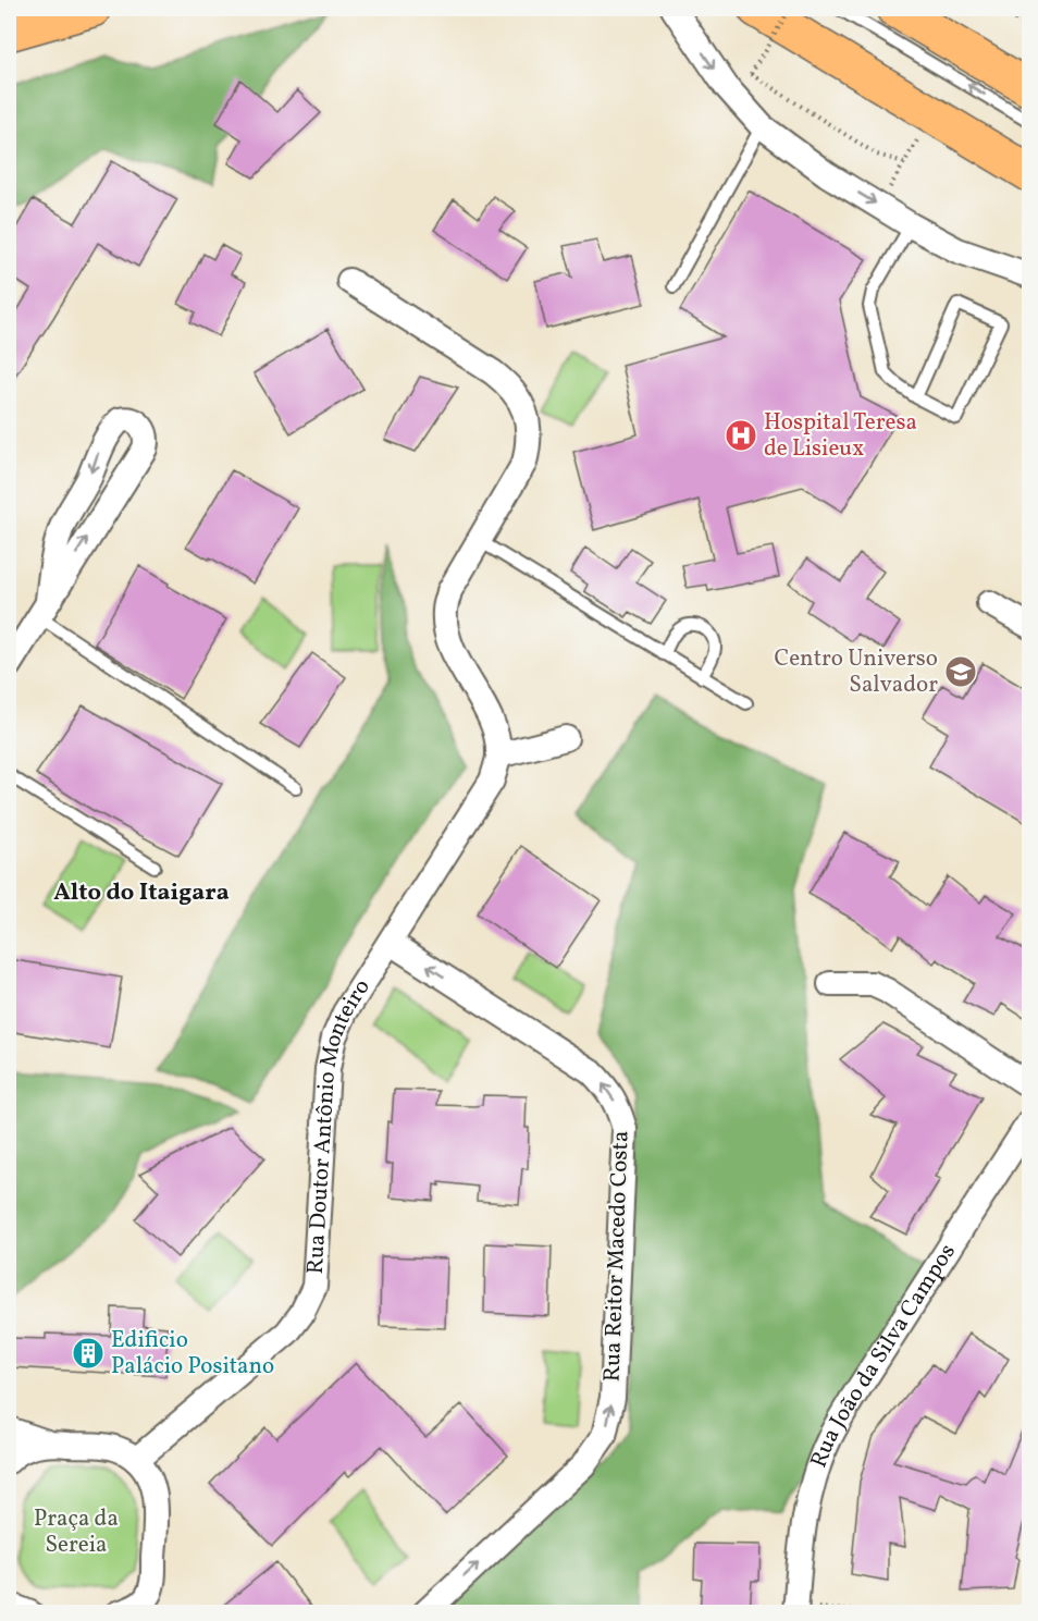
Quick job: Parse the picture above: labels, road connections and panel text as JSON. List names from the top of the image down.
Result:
{
  "streets": {
    "street": ["Rua Doutor Antônio Monteiro", "Rua Reitor Macedo Costa", "Rua João da Silva Campos"]
  },
  "crossings": [
    ["Rua Doutor Antônio Monteiro", "Rua Reitor Macedo Costa"]
  ],
  "districts": ["Alto do Itaigara"],
  "parks": ["Praça da Sereia"],
  "places": {
    "hospital": ["Hospital Teresa de Lisieux"],
    "school or university": ["Centro Universo Salvador"],
    "building": ["Edificio Palácio Positano"]
  }
}
